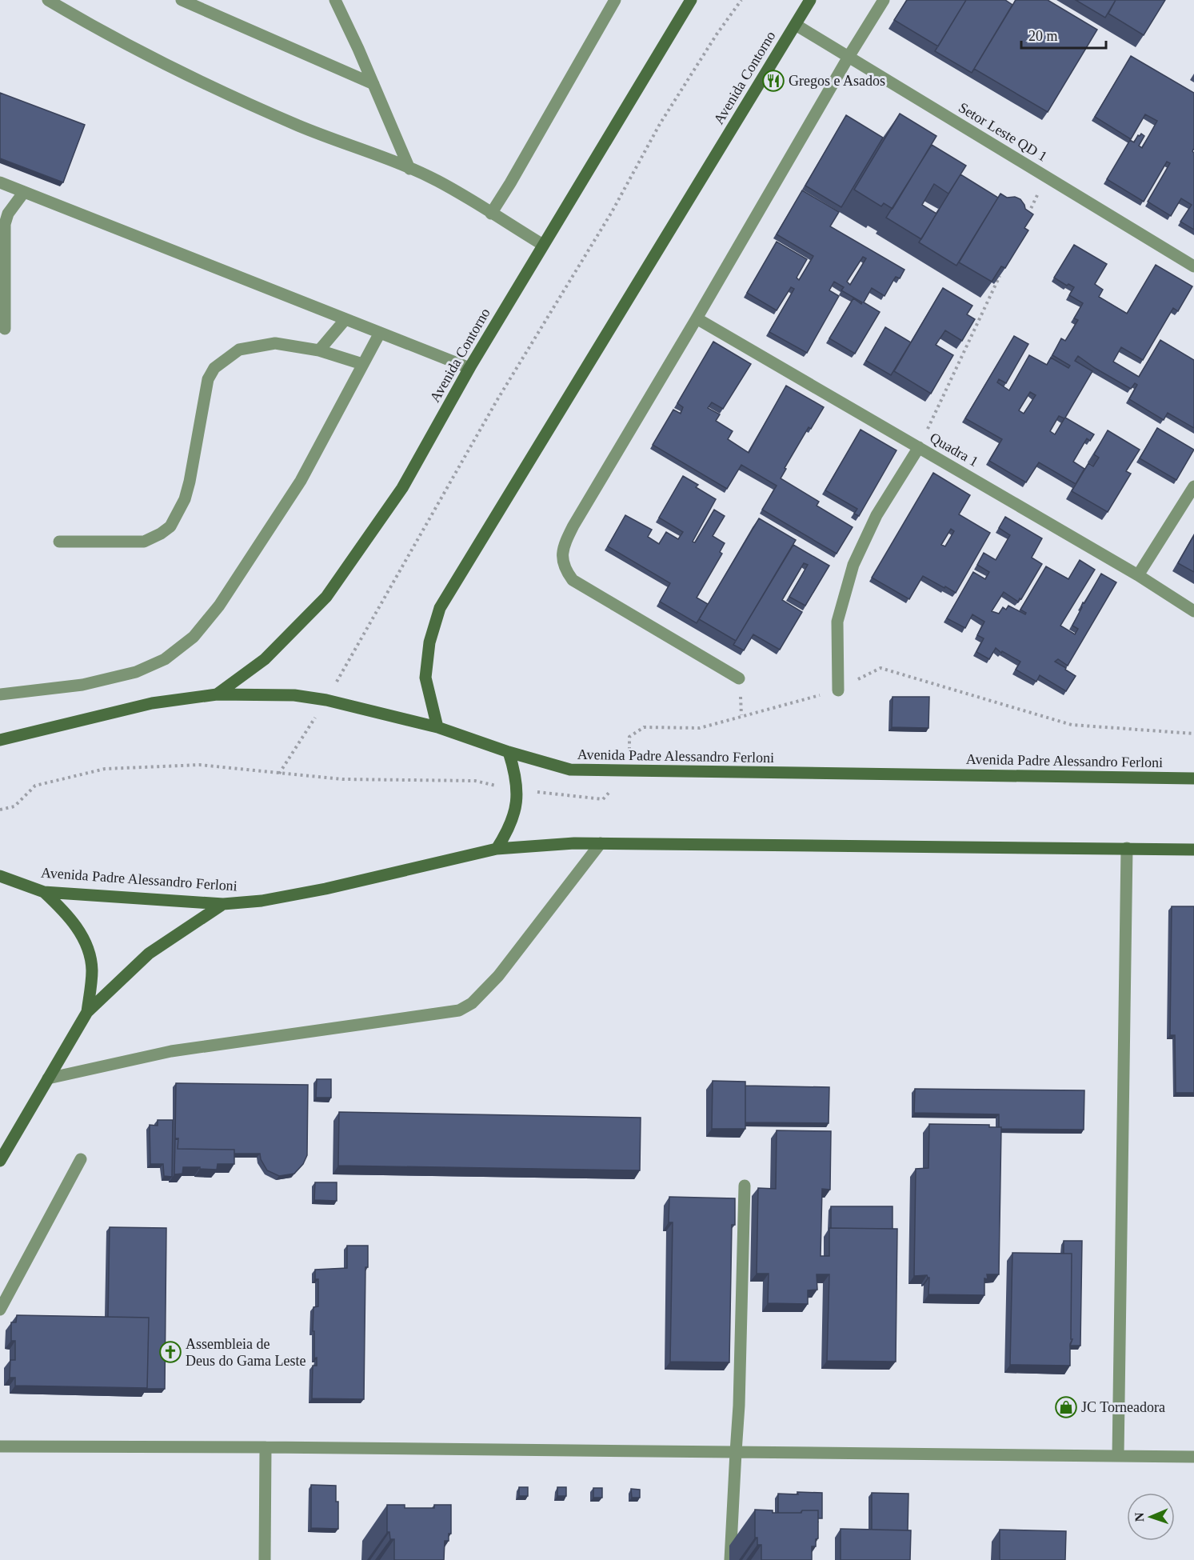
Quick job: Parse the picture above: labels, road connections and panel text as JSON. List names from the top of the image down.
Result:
{
  "streets": {
    "main road": ["Avenida Contorno", "Avenida Padre Alessandro Ferloni"],
    "street": ["Setor Leste QD 1", "Quadra 1"]
  },
  "crossings": [
    ["Avenida Contorno", "Setor Leste QD 1"],
    ["Avenida Contorno", "Avenida Padre Alessandro Ferloni"]
  ],
  "places": {
    "restaurant": ["Gregos e Asados"],
    "church": ["Assembleia de Deus do Gama Leste"],
    "shop": ["JC Torneadora"]
  },
  "scale_bar": "20 m",
  "north": "left"
}
